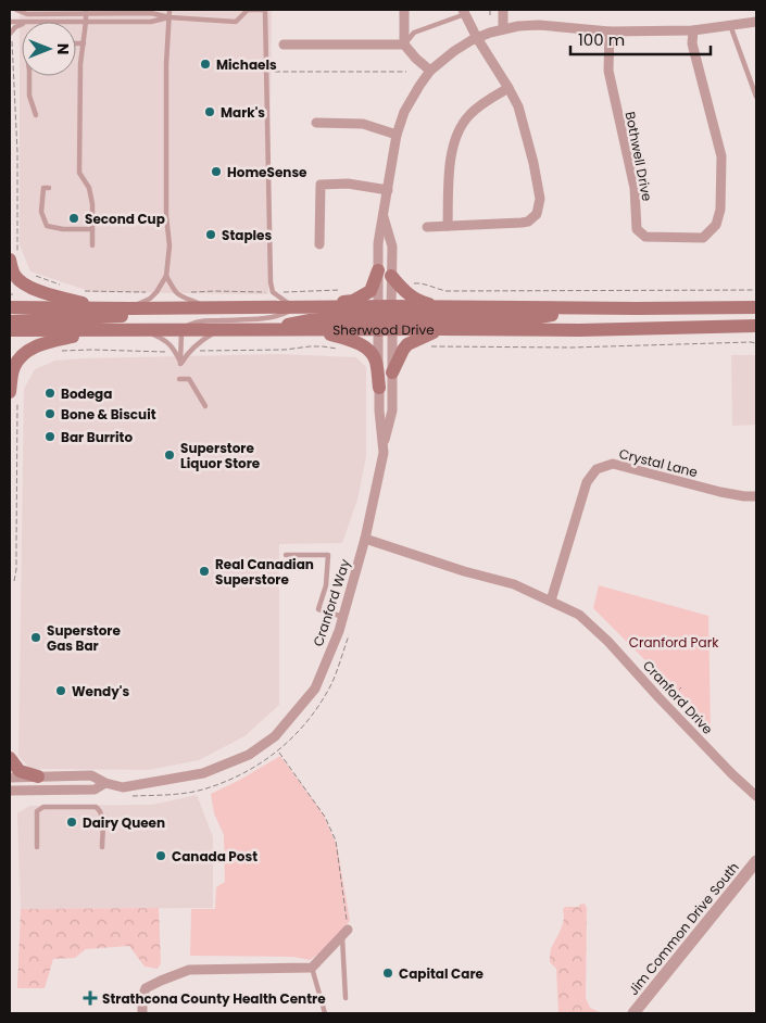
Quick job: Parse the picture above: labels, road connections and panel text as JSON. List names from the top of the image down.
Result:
{
  "streets": {
    "main road": ["Sherwood Drive"],
    "street": [
      "Bothwell Drive",
      "Crystal Lane",
      "Cranford Way",
      "Cranford Drive",
      "Jim Common Drive South"
    ]
  },
  "crossings": [
    ["Sherwood Drive", "Cranford Way"],
    ["Crystal Lane", "Cranford Drive"],
    ["Cranford Way", "Cranford Drive"]
  ],
  "parks": ["Cranford Park"],
  "places": {
    "other": [
      "Michaels",
      "Mark's",
      "HomeSense",
      "Second Cup",
      "Staples",
      "Bodega",
      "Bone & Biscuit",
      "Bar Burrito",
      "Superstore Liquor Store",
      "Real Canadian Superstore",
      "Superstore Gas Bar",
      "Wendy's",
      "Dairy Queen",
      "Canada Post",
      "Capital Care"
    ],
    "health": ["Strathcona County Health Centre"]
  },
  "scale_bar": "100 m",
  "north": "right"
}
